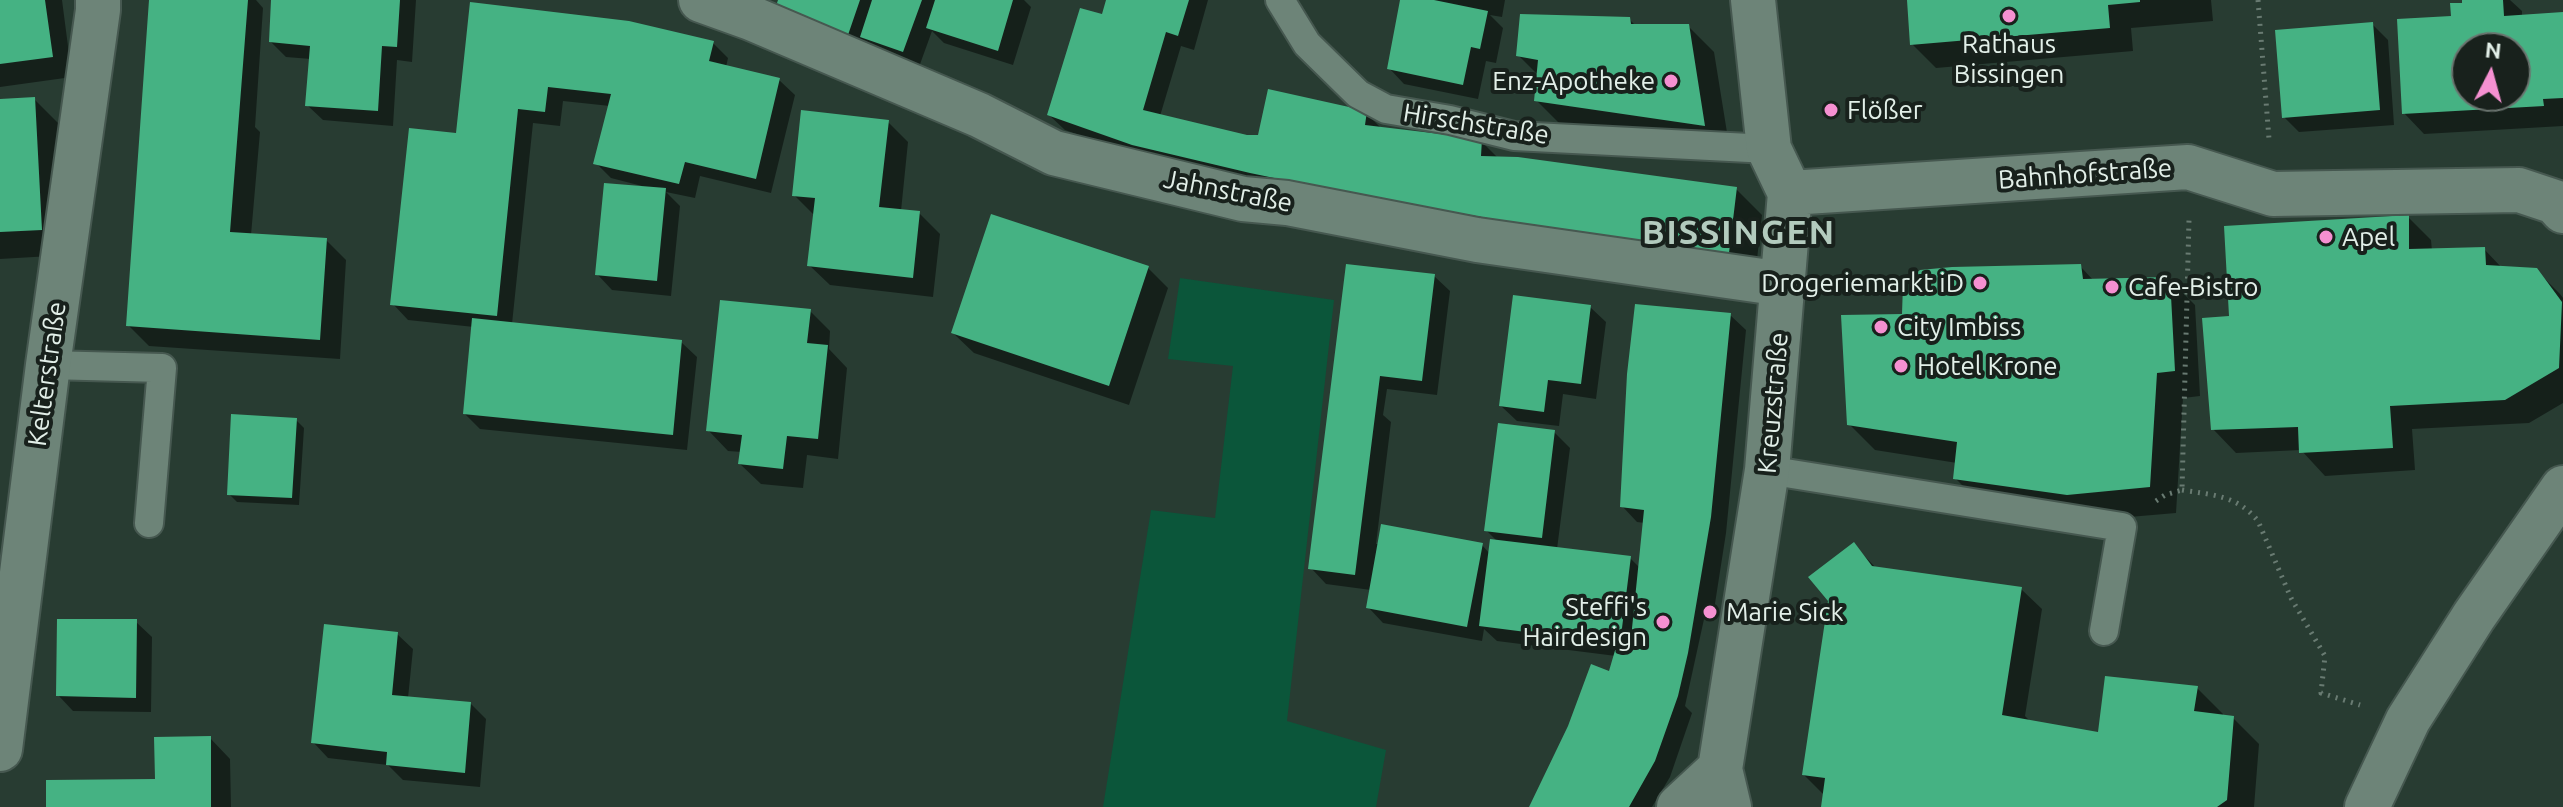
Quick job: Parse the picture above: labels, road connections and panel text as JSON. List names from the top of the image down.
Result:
{
  "streets": {
    "street": [
      "Bahnhofstraße",
      "Jahnstraße",
      "Kelterstraße",
      "Kreuzstraße"
    ],
    "lane": ["Hirschstraße"]
  },
  "crossings": [
    ["Hirschstraße", "Kreuzstraße"],
    ["Bahnhofstraße", "Kreuzstraße"],
    ["Jahnstraße", "Kreuzstraße"]
  ],
  "districts": ["BISSINGEN"],
  "places": [
    "Rathaus Bissingen",
    "Enz-Apotheke",
    "Flößer",
    "Apel",
    "Drogeriemarkt iD",
    "Cafe-Bistro",
    "City Imbiss",
    "Hotel Krone",
    "Marie Sick",
    "Steffi's Hairdesign"
  ],
  "north": "top"
}
